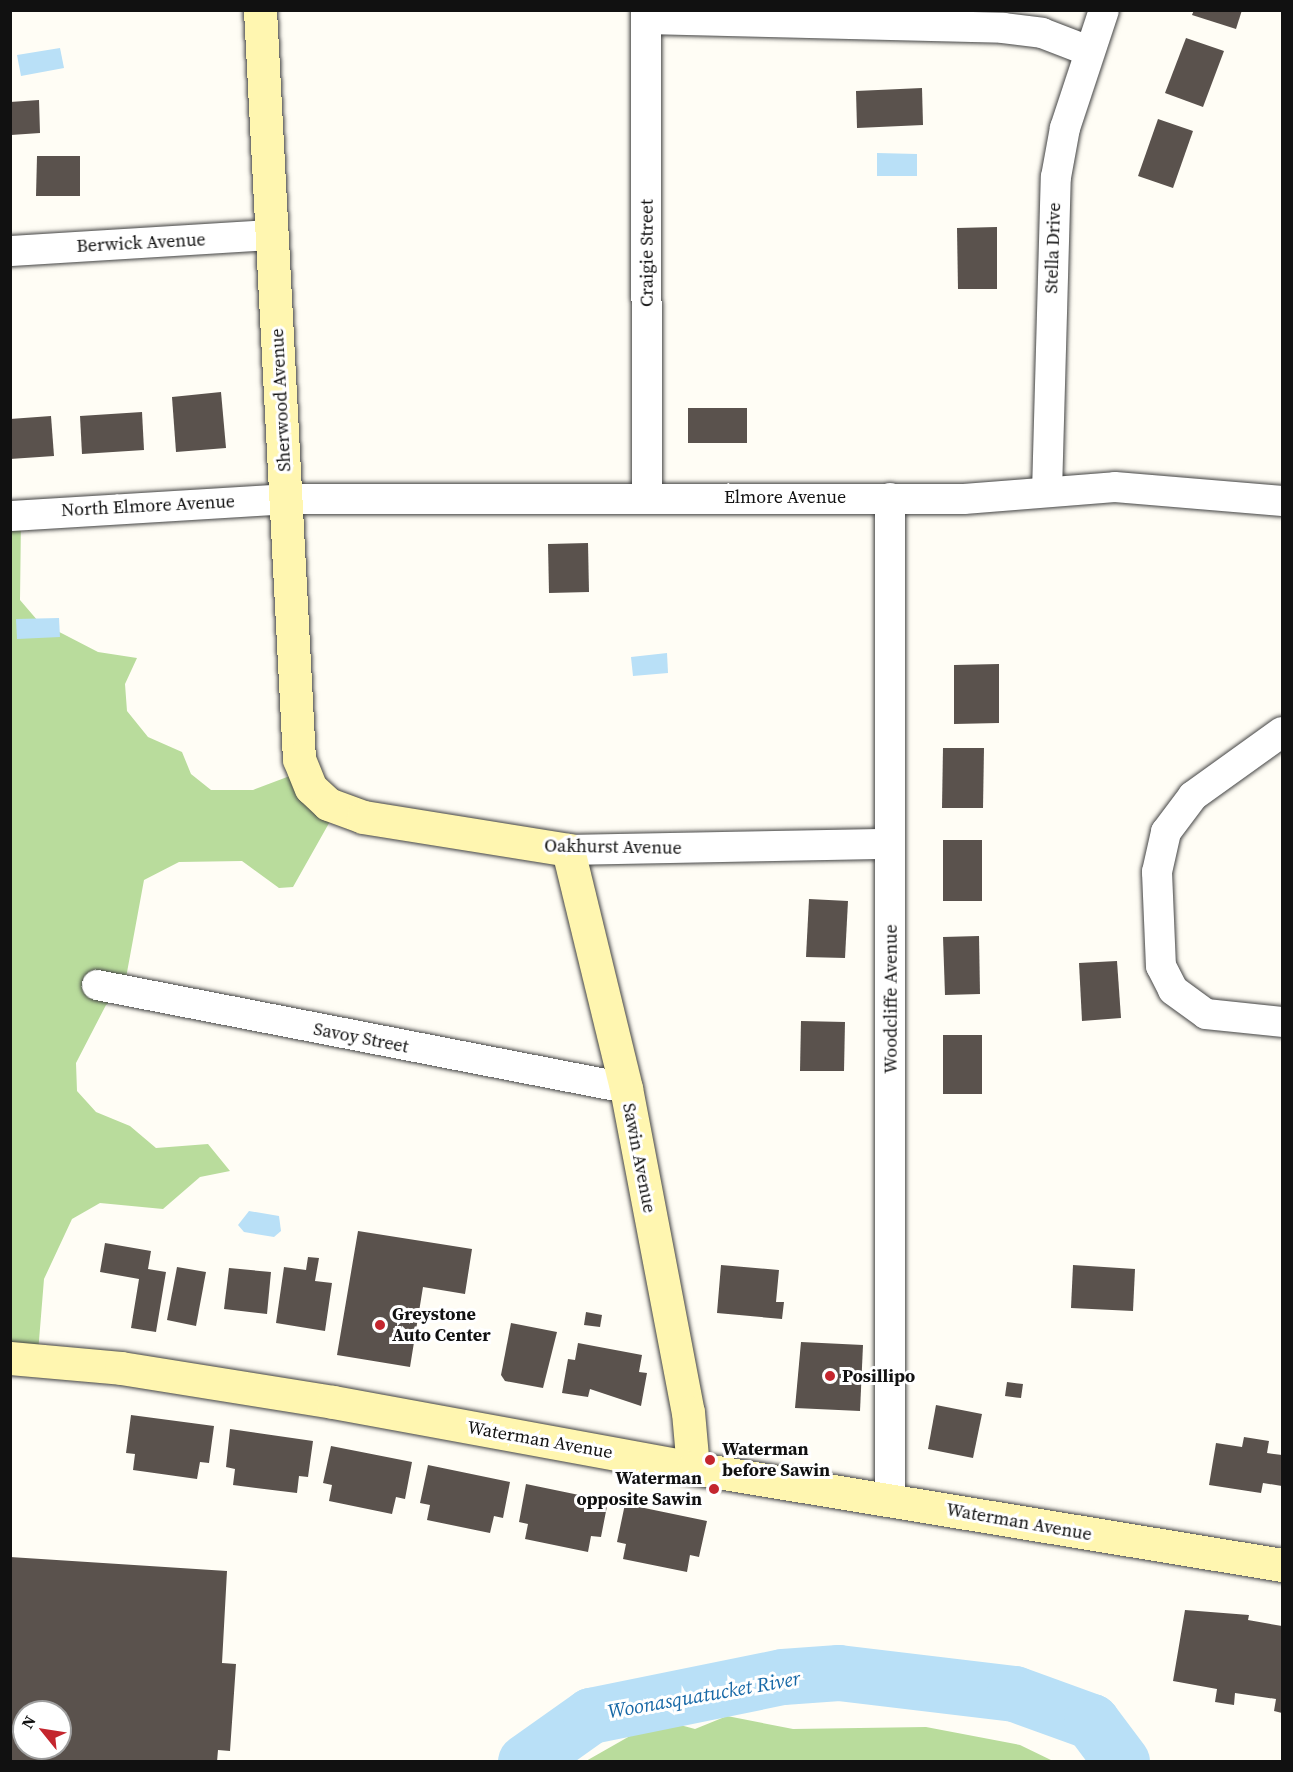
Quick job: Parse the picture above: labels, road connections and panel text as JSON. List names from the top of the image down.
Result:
{
  "streets": {
    "street": [
      "Berwick Avenue",
      "Stella Drive",
      "Craigie Street",
      "Sherwood Avenue",
      "Elmore Avenue",
      "North Elmore Avenue",
      "Oakhurst Avenue",
      "Woodcliffe Avenue",
      "Savoy Street",
      "Sawin Avenue",
      "Waterman Avenue"
    ]
  },
  "crossings": [
    ["Berwick Avenue", "Sherwood Avenue"],
    ["Stella Drive", "Elmore Avenue"],
    ["Craigie Street", "Elmore Avenue"],
    ["Sherwood Avenue", "Elmore Avenue"],
    ["Sherwood Avenue", "North Elmore Avenue"],
    ["Sherwood Avenue", "Oakhurst Avenue"],
    ["Elmore Avenue", "North Elmore Avenue"],
    ["Elmore Avenue", "Woodcliffe Avenue"],
    ["Oakhurst Avenue", "Woodcliffe Avenue"],
    ["Oakhurst Avenue", "Sawin Avenue"],
    ["Woodcliffe Avenue", "Waterman Avenue"],
    ["Savoy Street", "Sawin Avenue"],
    ["Sawin Avenue", "Waterman Avenue"]
  ],
  "water": ["Woonasquatucket River"],
  "places": [
    "Greystone Auto Center",
    "Posillipo",
    "Waterman before Sawin",
    "Waterman opposite Sawin"
  ],
  "north": "top left"
}
